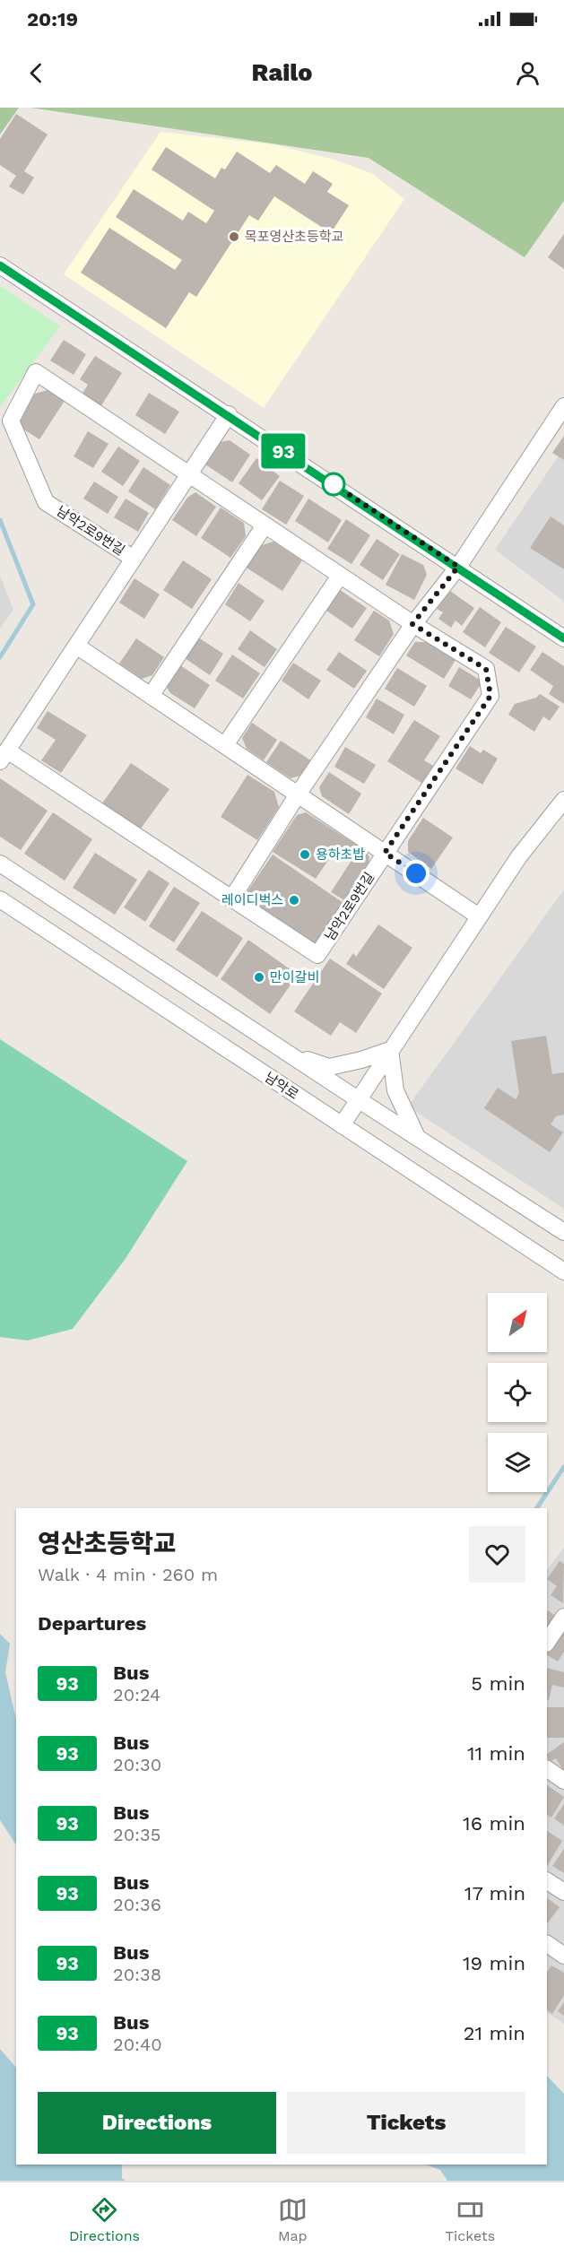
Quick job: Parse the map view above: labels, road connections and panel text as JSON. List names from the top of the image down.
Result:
{
  "streets": {
    "street": ["남악2로9번길", "남악로"]
  },
  "places": [
    "목포영산초등학교",
    "용하초밥",
    "레이디벅스",
    "만이갈비"
  ],
  "lines": ["bus line 93"],
  "north": "top right",
  "page": {
    "status": "20:19",
    "header": "Railo",
    "on_map": "93",
    "heading": [
      ["영산초등학교", "Walk · 4 min · 260 m"],
      "Departures"
    ],
    "list": [
      {
        "mark": "93",
        "name": "Bus",
        "note": "20:24",
        "value": "5 min"
      },
      {
        "mark": "93",
        "name": "Bus",
        "note": "20:30",
        "value": "11 min"
      },
      {
        "mark": "93",
        "name": "Bus",
        "note": "20:35",
        "value": "16 min"
      },
      {
        "mark": "93",
        "name": "Bus",
        "note": "20:36",
        "value": "17 min"
      },
      {
        "mark": "93",
        "name": "Bus",
        "note": "20:38",
        "value": "19 min"
      },
      {
        "mark": "93",
        "name": "Bus",
        "note": "20:40",
        "value": "21 min"
      }
    ],
    "buttons": ["Directions", "Tickets"],
    "tabs": ["Directions", "Map", "Tickets"]
  }
}
